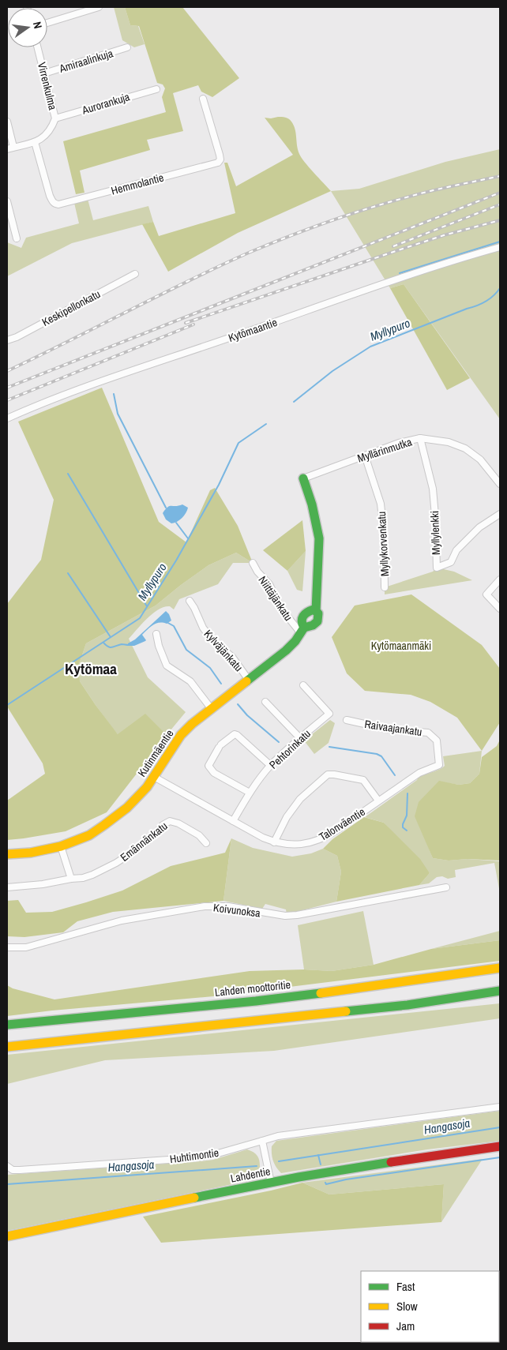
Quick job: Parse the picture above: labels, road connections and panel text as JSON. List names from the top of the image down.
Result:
{
  "streets": {
    "main road": ["Kutinmäentie", "Lahden moottoritie", "Lahdentie"],
    "street": [
      "Amiraalinkuja",
      "Virrenkulma",
      "Aurorankuja",
      "Hemmolantie",
      "Keskipellonkatu",
      "Kytömaantie",
      "Myllärinmutka",
      "Myllylenkki",
      "Myllykorvenkatu",
      "Niittäjänkatu",
      "Kylväjänkatu",
      "Raivaajankatu",
      "Pehtorinkatu",
      "Talonväentie",
      "Emännänkatu",
      "Koivunoksa",
      "Huhtimontie"
    ]
  },
  "crossings": [
    ["Amiraalinkuja", "Virrenkulma"],
    ["Virrenkulma", "Aurorankuja"],
    ["Virrenkulma", "Hemmolantie"],
    ["Myllärinmutka", "Myllylenkki"],
    ["Myllärinmutka", "Myllykorvenkatu"],
    ["Myllärinmutka", "Kutinmäentie"],
    ["Niittäjänkatu", "Kutinmäentie"],
    ["Kylväjänkatu", "Kutinmäentie"],
    ["Raivaajankatu", "Talonväentie"],
    ["Pehtorinkatu", "Talonväentie"],
    ["Kutinmäentie", "Talonväentie"]
  ],
  "districts": ["Kytömaa"],
  "water": ["Myllypuro", "Hangasoja"],
  "parks": ["Kytömaanmäki"],
  "legend": ["Fast", "Slow", "Jam"],
  "north": "right"
}
